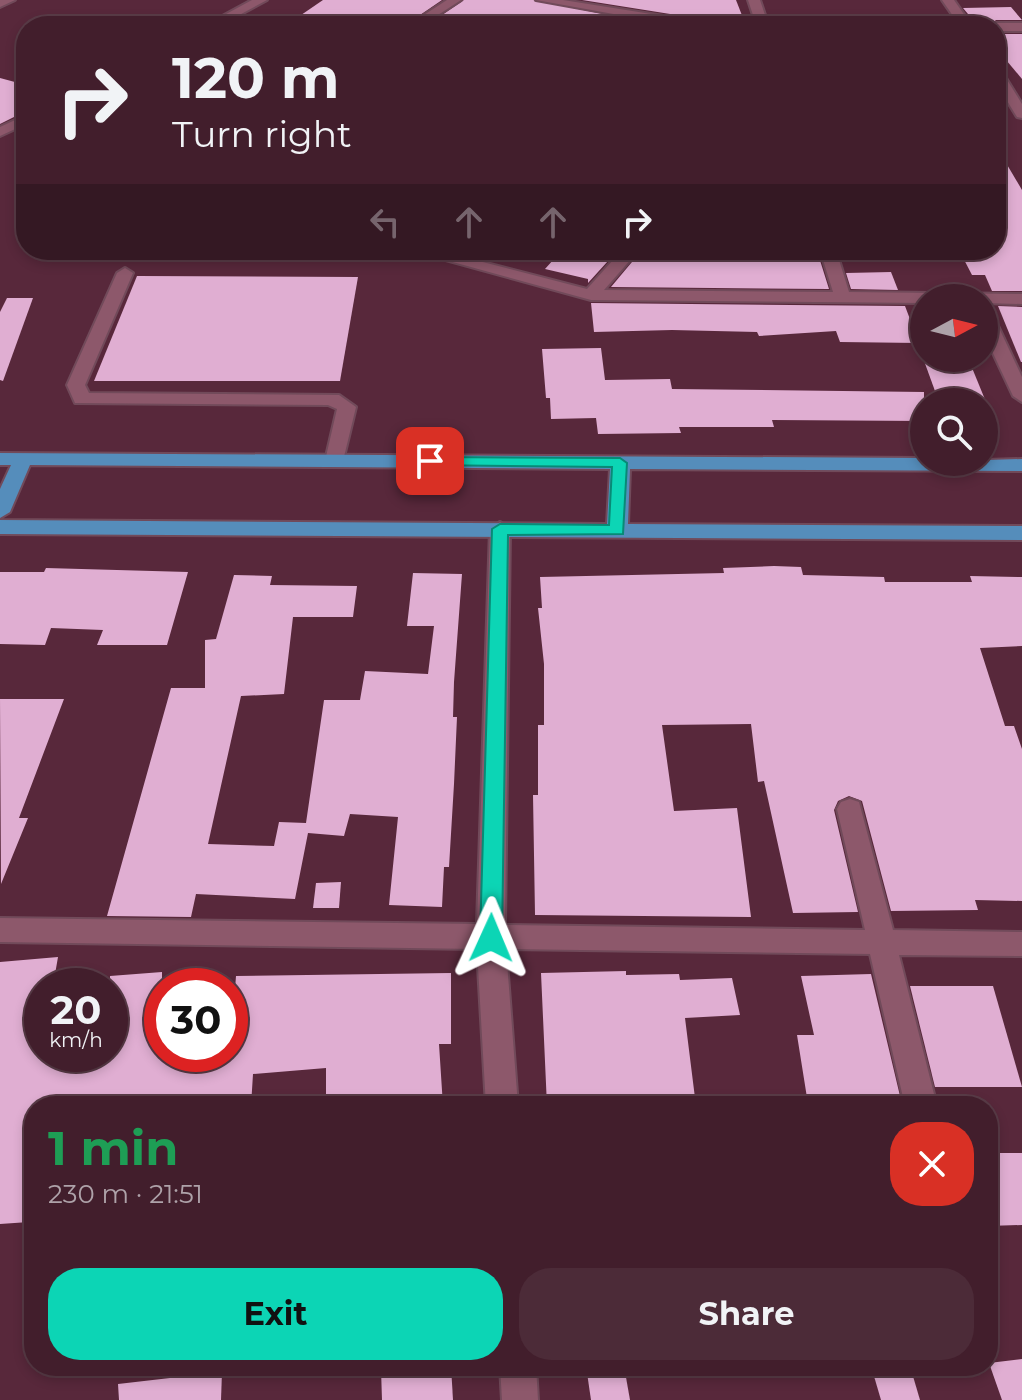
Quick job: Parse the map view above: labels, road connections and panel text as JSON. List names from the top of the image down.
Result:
{
  "north": "right",
  "page": {
    "turn": ["120 m", "Turn right"],
    "speed": "20 km/h",
    "limit": "30",
    "heading": ["1 min", "230 m · 21:51"],
    "buttons": ["Exit", "Share"]
  }
}
